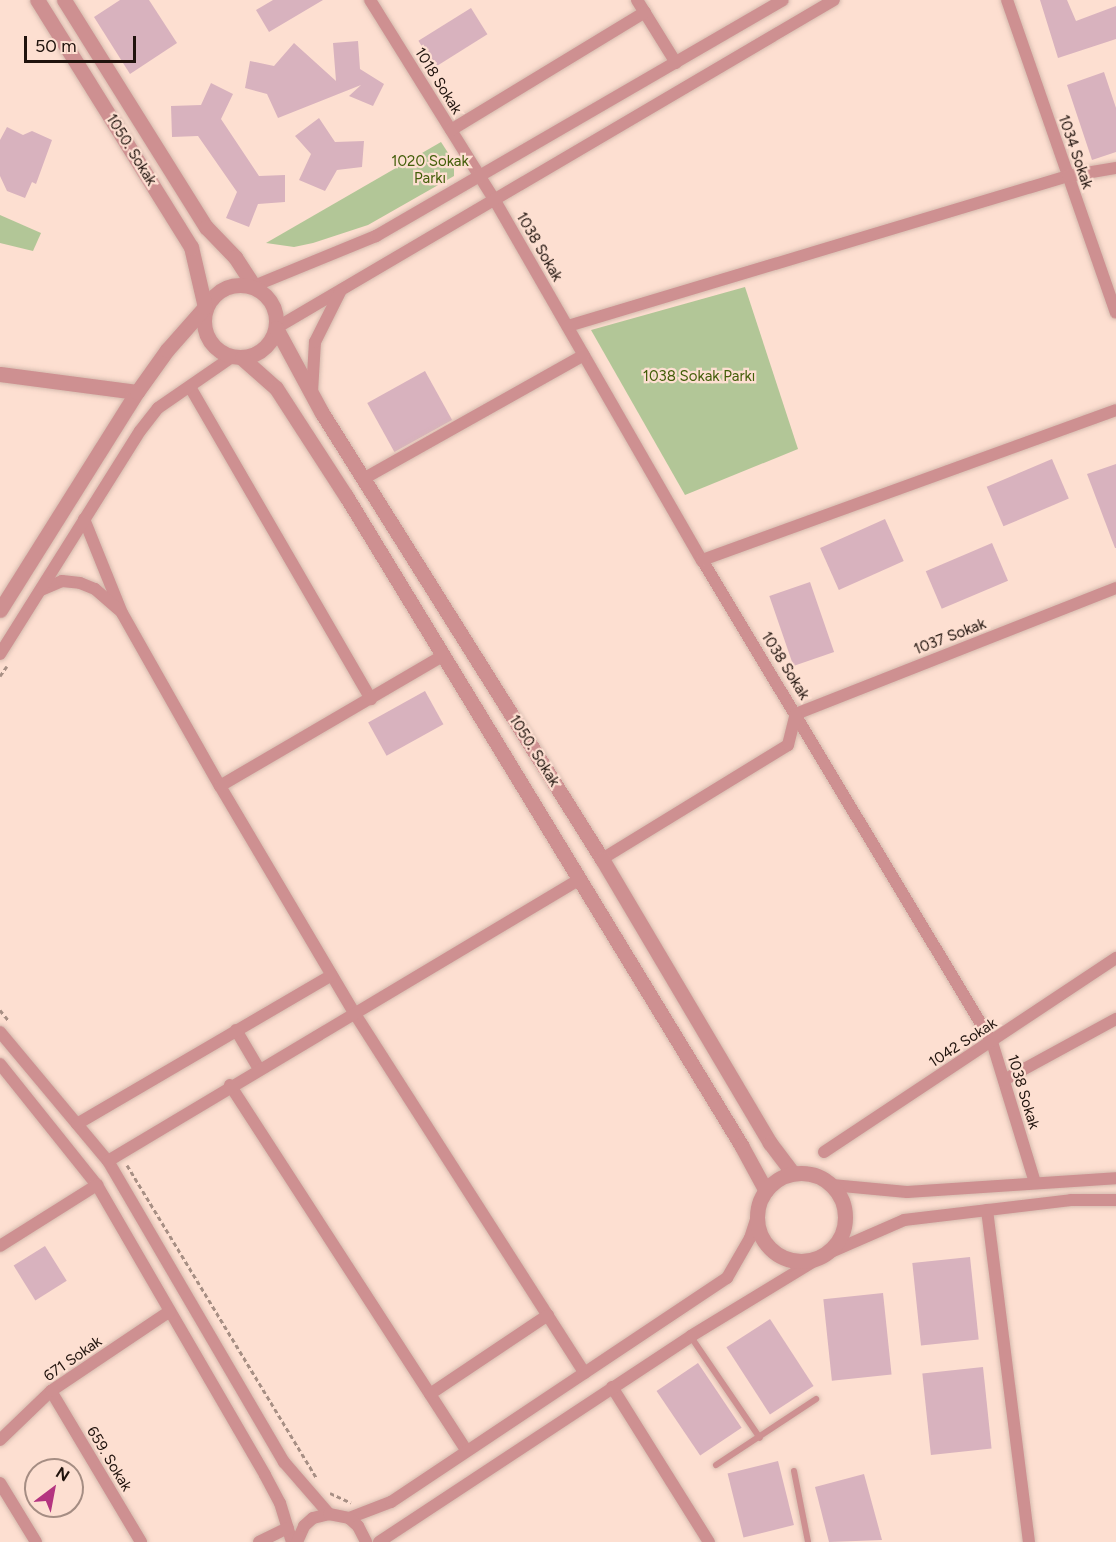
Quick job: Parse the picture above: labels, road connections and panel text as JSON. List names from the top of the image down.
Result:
{
  "streets": {
    "street": [
      "1018 Sokak",
      "1050. Sokak",
      "1034 Sokak",
      "1038 Sokak",
      "1037 Sokak",
      "1042 Sokak",
      "671 Sokak",
      "659. Sokak"
    ]
  },
  "crossings": [
    ["1018 Sokak", "1038 Sokak"],
    ["1038 Sokak", "1037 Sokak"],
    ["1038 Sokak", "1042 Sokak"],
    ["671 Sokak", "659. Sokak"]
  ],
  "parks": ["1020 Sokak Parkı", "1038 Sokak Parkı"],
  "scale_bar": "50 m",
  "north": "top right"
}
